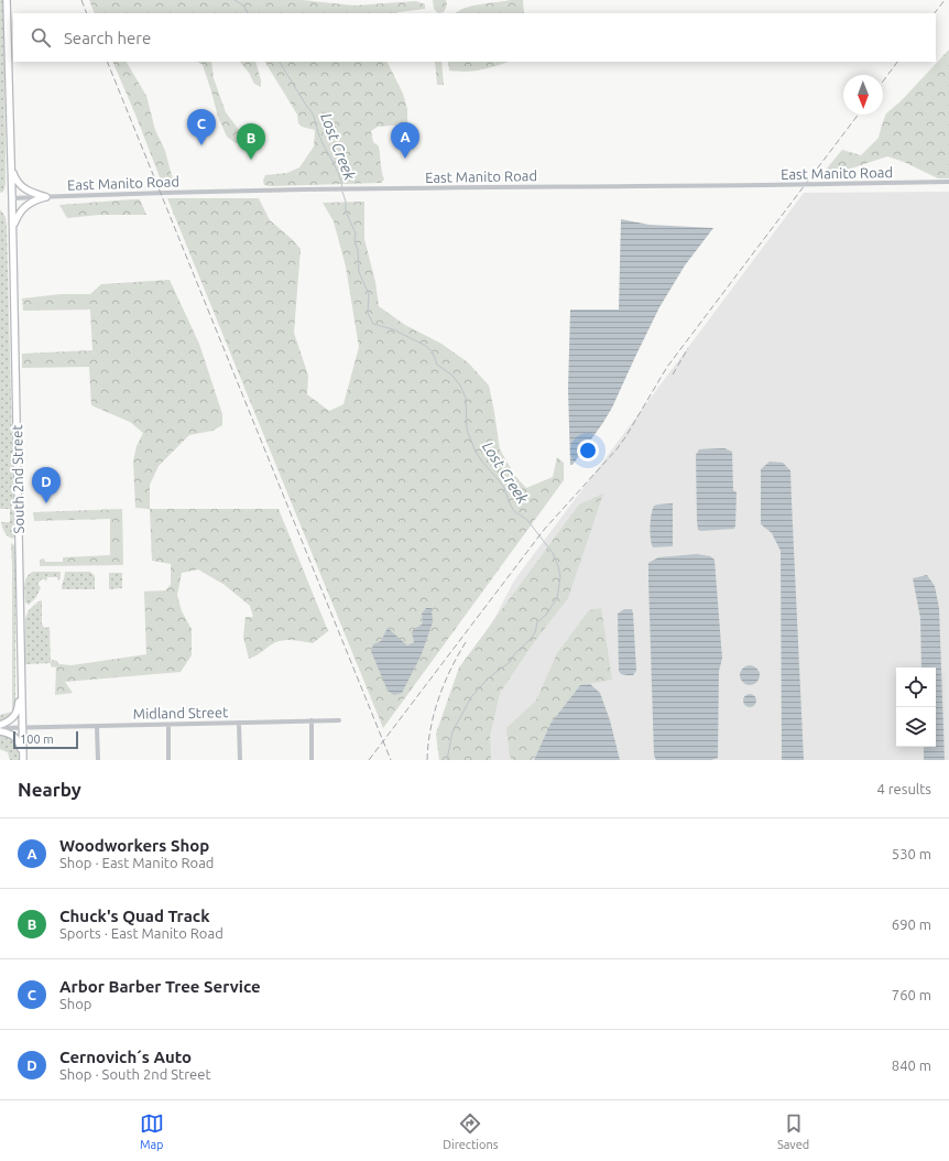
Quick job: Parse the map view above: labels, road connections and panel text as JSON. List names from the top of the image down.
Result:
{
  "streets": {
    "main road": ["South 2nd Street"],
    "street": ["East Manito Road", "Midland Street"]
  },
  "crossings": [
    ["East Manito Road", "South 2nd Street"],
    ["South 2nd Street", "Midland Street"]
  ],
  "water": ["Lost Creek"],
  "scale_bar": "100 m",
  "north": "bottom",
  "page": {
    "search": "Search here",
    "pins": [
      "C",
      "A",
      "B",
      "D"
    ],
    "scale": "100 m",
    "heading": ["Nearby", "4 results"],
    "list": [
      {
        "mark": "A",
        "name": "Woodworkers Shop",
        "note": "Shop · East Manito Road",
        "value": "530 m"
      },
      {
        "mark": "B",
        "name": "Chuck's Quad Track",
        "note": "Sports · East Manito Road",
        "value": "690 m"
      },
      {
        "mark": "C",
        "name": "Arbor Barber Tree Service",
        "note": "Shop",
        "value": "760 m"
      },
      {
        "mark": "D",
        "name": "Cernovich´s Auto",
        "note": "Shop · South 2nd Street",
        "value": "840 m"
      }
    ],
    "nav": ["Map", "Directions", "Saved"]
  }
}
